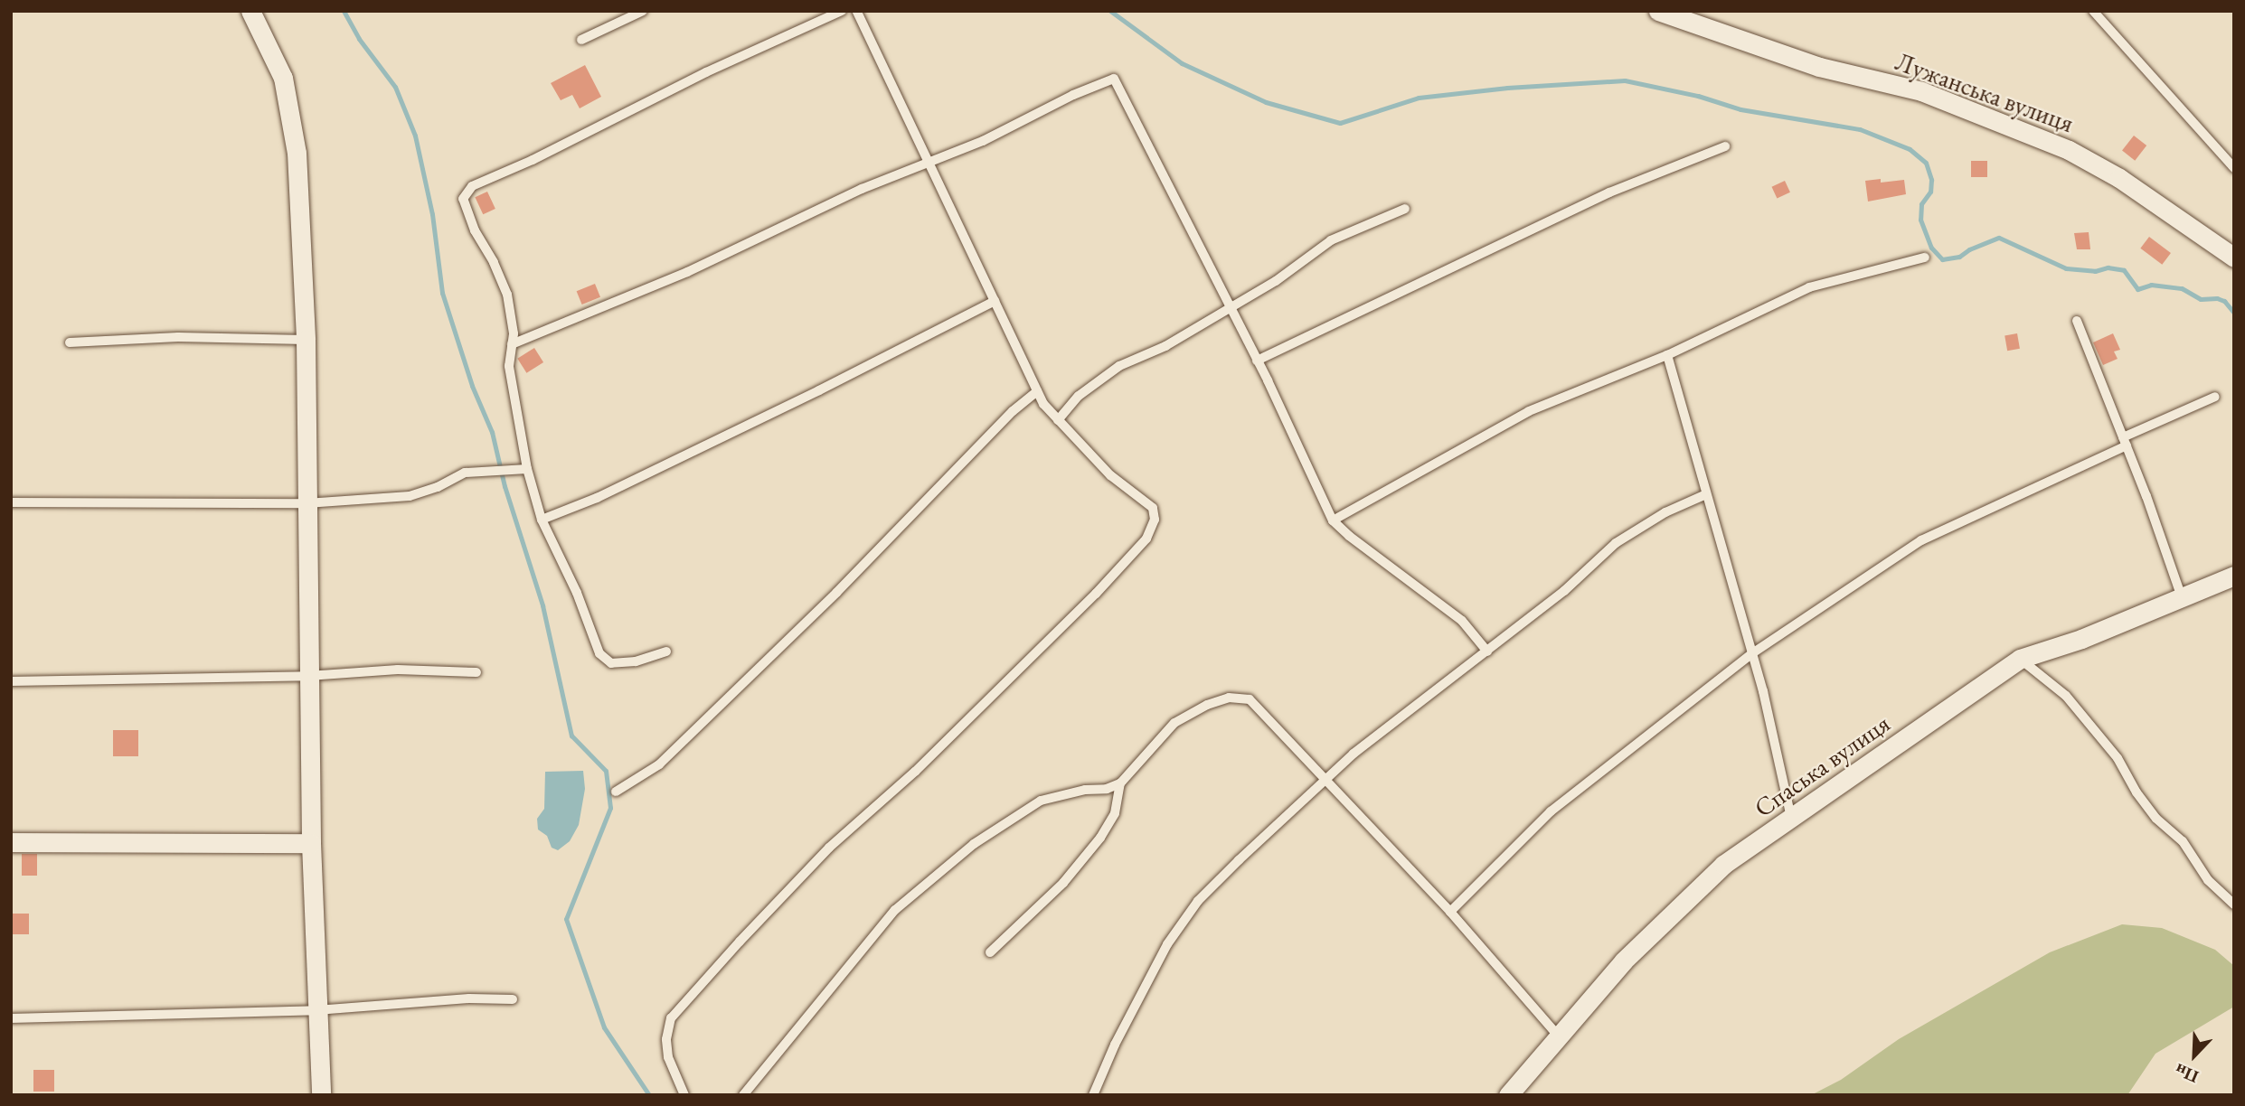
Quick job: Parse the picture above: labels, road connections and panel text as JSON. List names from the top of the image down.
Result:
{
  "streets": {
    "street": ["Лужанська вулиця", "Спаська вулиця"]
  },
  "north": "bottom left"
}
